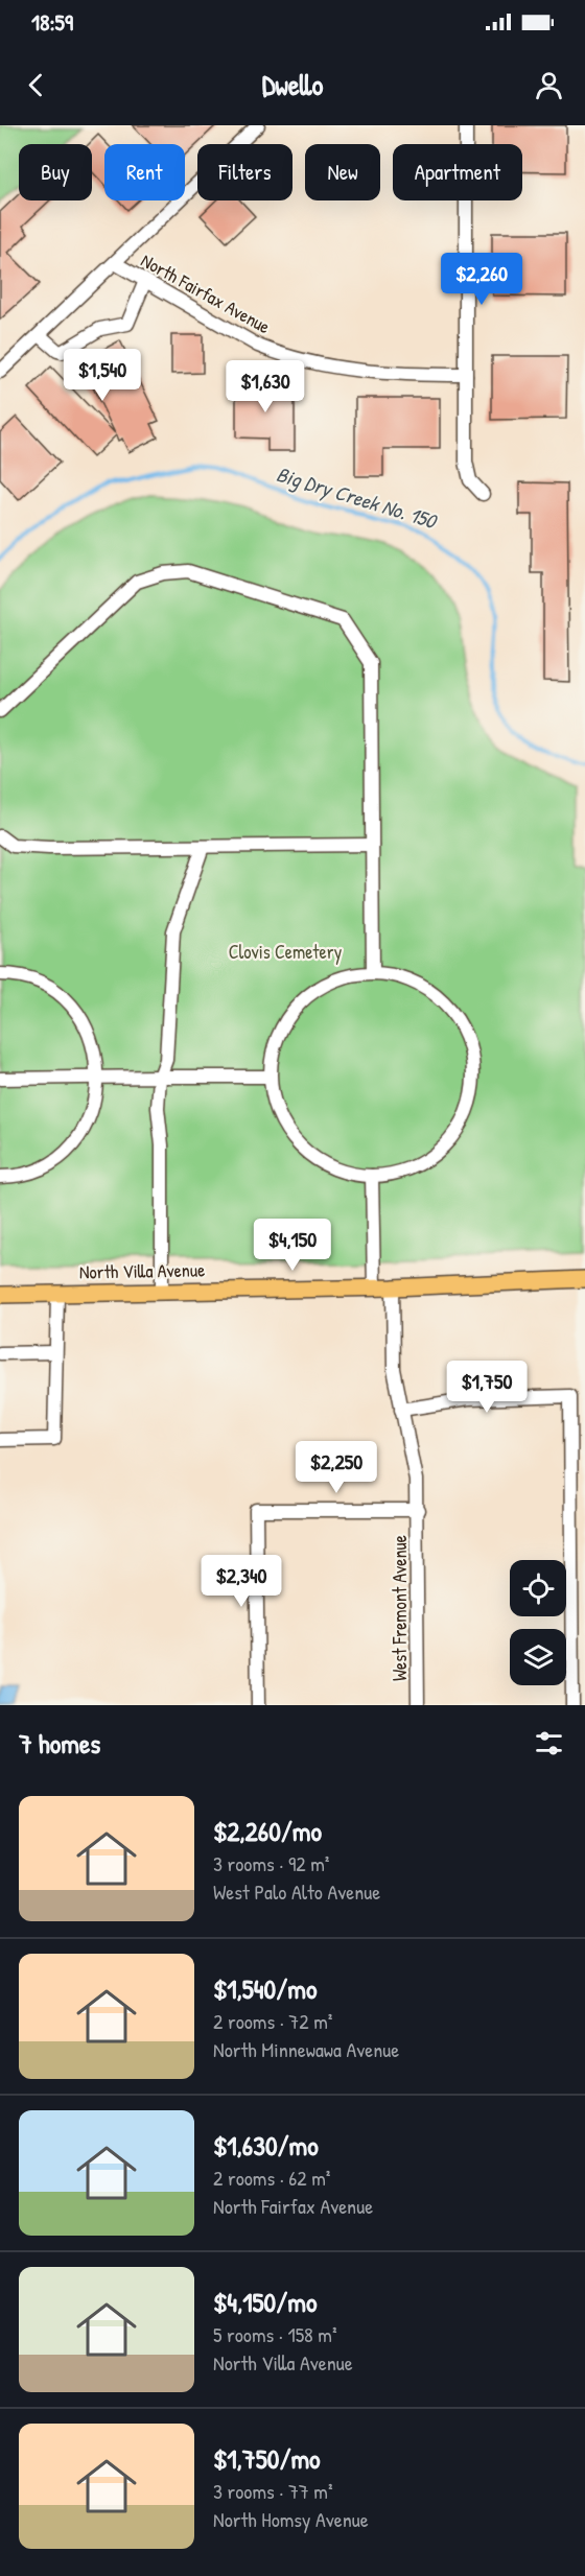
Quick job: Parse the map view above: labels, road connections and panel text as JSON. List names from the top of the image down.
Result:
{
  "streets": {
    "main road": ["North Villa Avenue"],
    "street": ["North Fairfax Avenue", "West Fremont Avenue"]
  },
  "crossings": [
    ["North Villa Avenue", "West Fremont Avenue"]
  ],
  "water": ["Big Dry Creek No. 150"],
  "parks": ["Clovis Cemetery"],
  "page": {
    "status": "18:59",
    "header": "Dwello",
    "chip": [
      "Buy",
      "Rent",
      "Filters",
      "New",
      "Apartment"
    ],
    "price": [
      "$2,260",
      "$1,540",
      "$1,630",
      "$4,150",
      "$1,750",
      "$2,250",
      "$2,340"
    ],
    "heading": "7 homes",
    "list": [
      {
        "name": "$2,260/mo",
        "note": "3 rooms · 92 m² · West Palo Alto Avenue"
      },
      {
        "name": "$1,540/mo",
        "note": "2 rooms · 72 m² · North Minnewawa Avenue"
      },
      {
        "name": "$1,630/mo",
        "note": "2 rooms · 62 m² · North Fairfax Avenue"
      },
      {
        "name": "$4,150/mo",
        "note": "5 rooms · 158 m² · North Villa Avenue"
      },
      {
        "name": "$1,750/mo",
        "note": "3 rooms · 77 m² · North Homsy Avenue"
      }
    ]
  }
}
